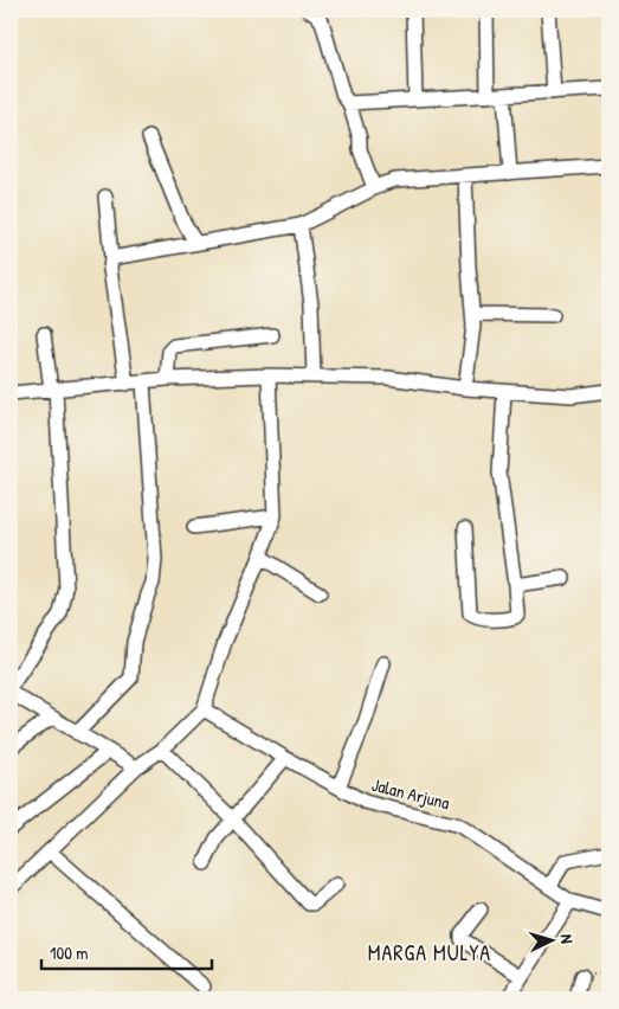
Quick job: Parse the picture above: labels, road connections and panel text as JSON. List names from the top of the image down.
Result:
{
  "streets": {
    "street": ["Jalan Arjuna"]
  },
  "districts": ["MARGA MULYA"],
  "scale_bar": "100 m",
  "north": "right"
}
